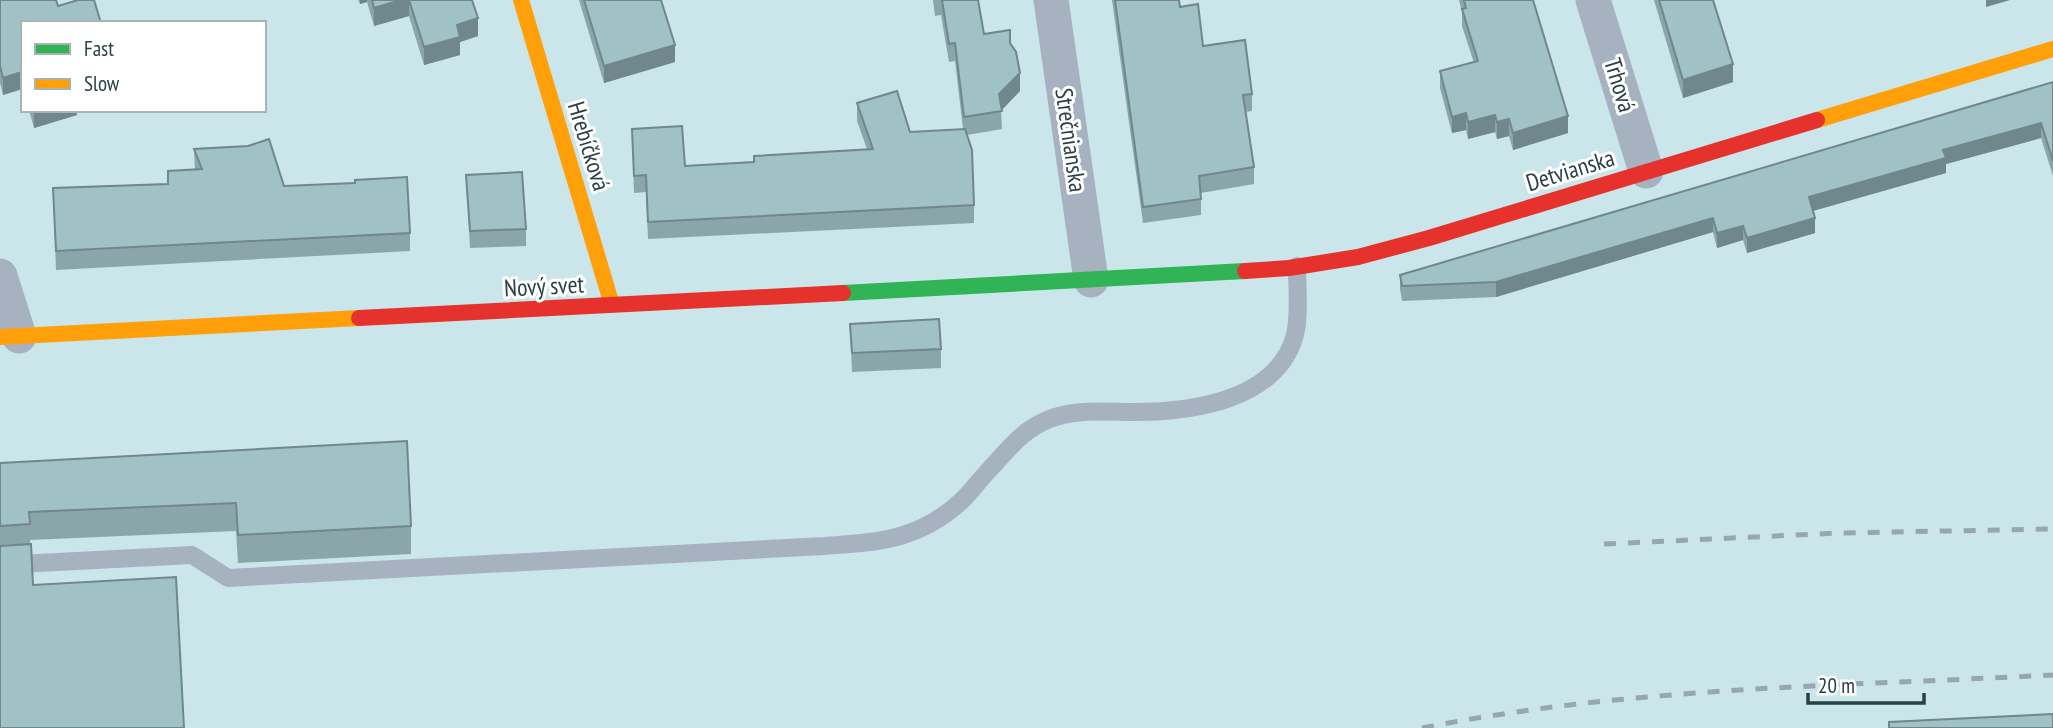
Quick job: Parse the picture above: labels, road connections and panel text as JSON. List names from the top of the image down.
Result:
{
  "streets": {
    "street": [
      "Trhová",
      "Strečnianska",
      "Hrebíčková",
      "Detvianska",
      "Nový svet"
    ]
  },
  "crossings": [
    ["Trhová", "Detvianska"],
    ["Strečnianska", "Detvianska"],
    ["Strečnianska", "Nový svet"],
    ["Hrebíčková", "Nový svet"],
    ["Detvianska", "Nový svet"]
  ],
  "legend": ["Fast", "Slow"],
  "scale_bar": "20 m"
}
